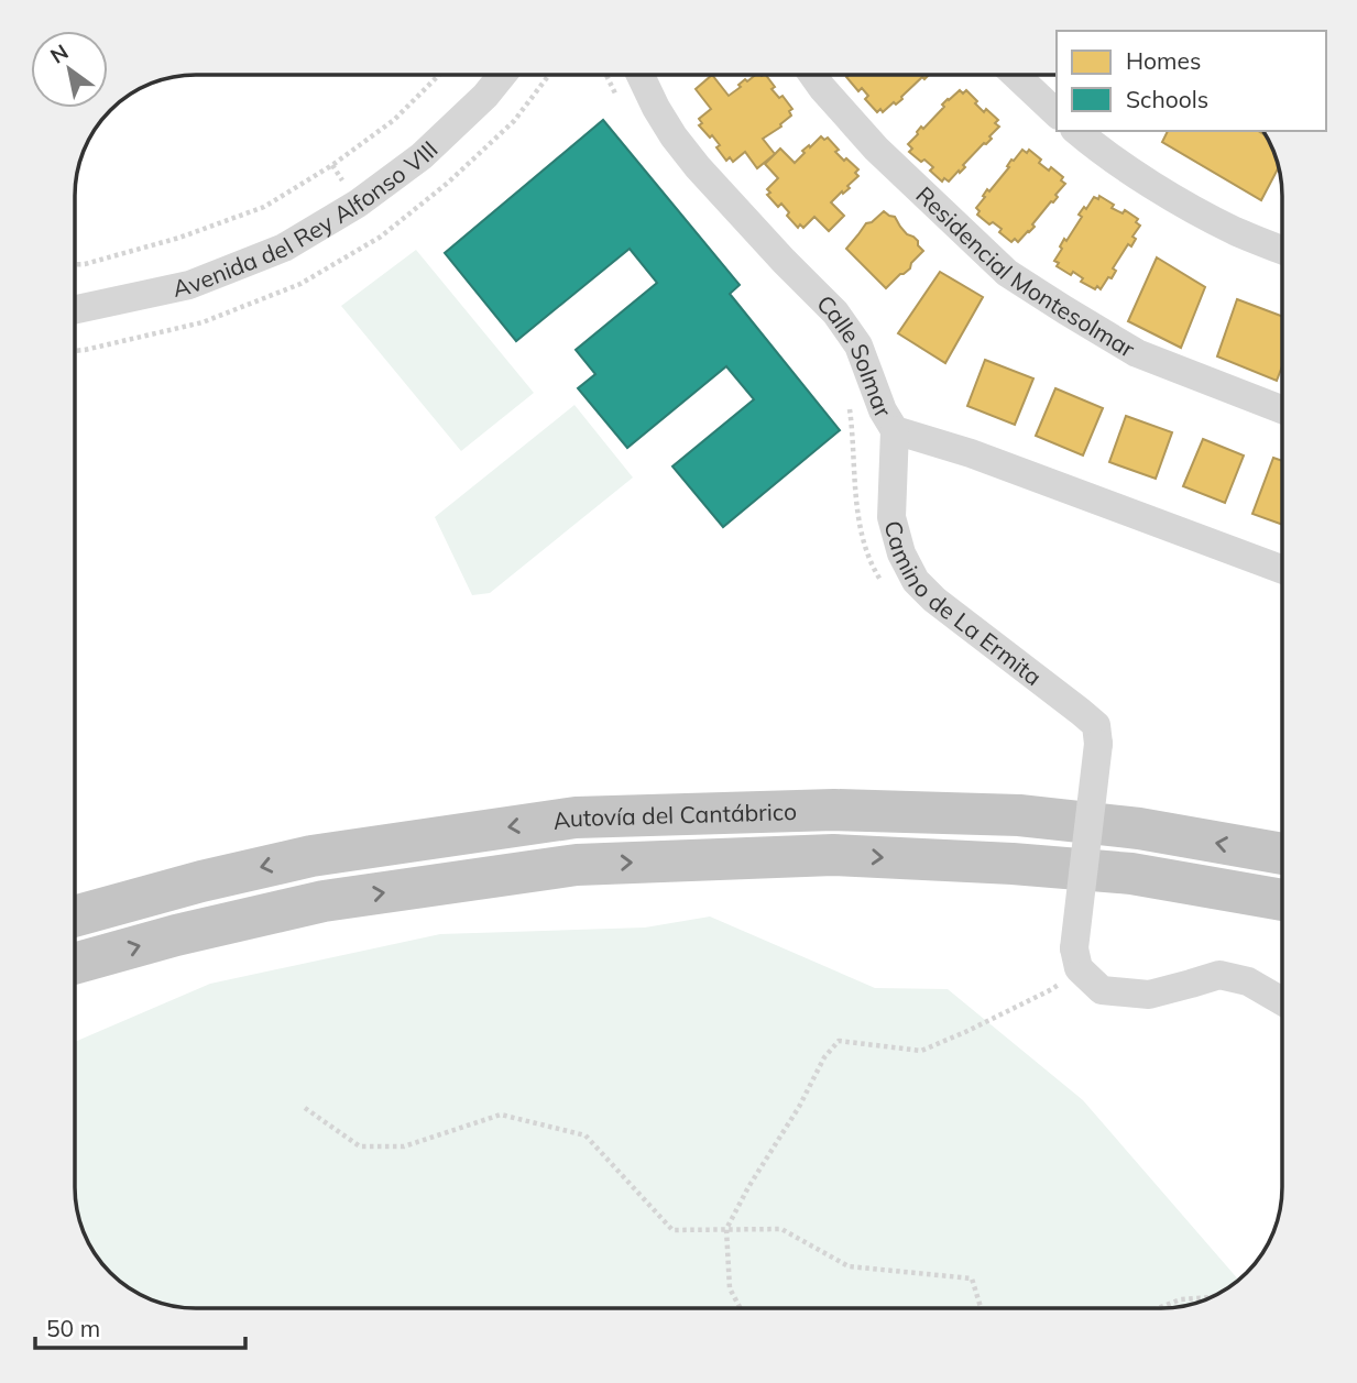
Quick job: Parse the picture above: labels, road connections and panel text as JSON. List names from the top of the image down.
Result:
{
  "streets": {
    "highway": ["Autovía del Cantábrico"],
    "street": [
      "Avenida del Rey Alfonso VIII",
      "Residencial Montesolmar",
      "Calle Solmar",
      "Camino de La Ermita"
    ]
  },
  "crossings": [
    ["Calle Solmar", "Camino de La Ermita"]
  ],
  "legend": ["Homes", "Schools"],
  "scale_bar": "50 m",
  "north": "top left"
}
